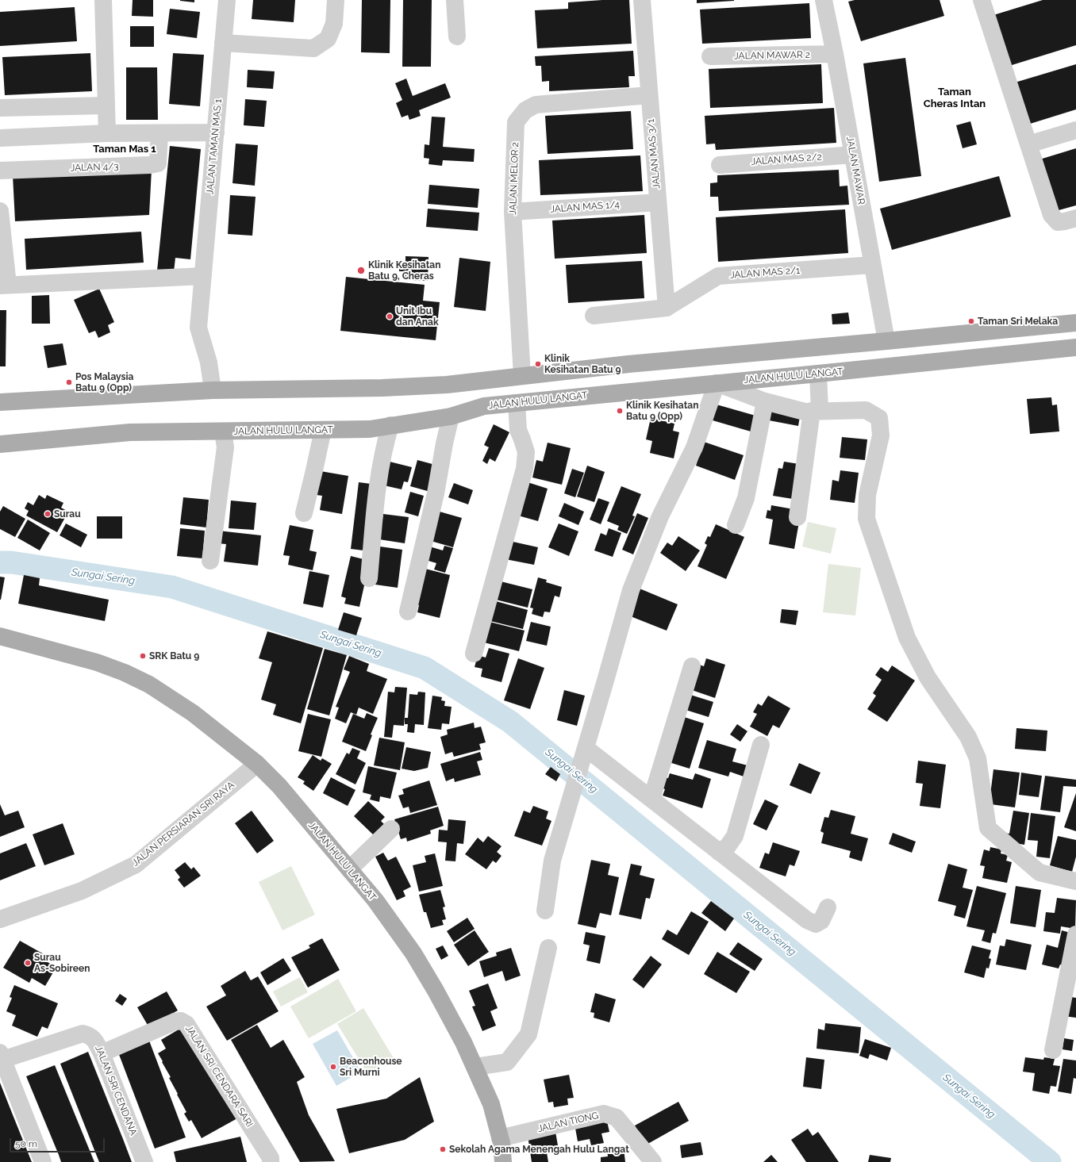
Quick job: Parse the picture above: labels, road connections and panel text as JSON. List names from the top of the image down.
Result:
{
  "streets": {
    "main road": ["JALAN HULU LANGAT"],
    "street": [
      "JALAN MAWAR 2",
      "JALAN TAMAN MAS 1",
      "JALAN MAS 3/1",
      "JALAN MAS 2/2",
      "JALAN 4/3",
      "JALAN MAWAR",
      "JALAN MELOR 2",
      "JALAN MAS 1/4",
      "JALAN MAS 2/1",
      "JALAN PERSIARAN SRI RAYA",
      "JALAN SRI CENDARA SARI",
      "JALAN SRI CENDANA",
      "JALAN TIONG"
    ]
  },
  "crossings": [
    ["JALAN MAWAR 2", "JALAN MAWAR"],
    ["JALAN MAS 3/1", "JALAN MELOR 2"],
    ["JALAN MAS 3/1", "JALAN MAS 1/4"],
    ["JALAN MAS 3/1", "JALAN MAS 2/1"],
    ["JALAN MAS 2/2", "JALAN MAWAR"],
    ["JALAN MAWAR", "JALAN MAS 2/1"],
    ["JALAN MELOR 2", "JALAN MAS 1/4"],
    ["JALAN HULU LANGAT", "JALAN PERSIARAN SRI RAYA"],
    ["JALAN HULU LANGAT", "JALAN TIONG"],
    ["JALAN SRI CENDARA SARI", "JALAN SRI CENDANA"]
  ],
  "districts": ["Taman Cheras Intan", "Taman Mas 1"],
  "water": ["Sungai Sering"],
  "places": [
    "Klinik Kesihatan Batu 9, Cheras",
    "Unit Ibu dan Anak",
    "Taman Sri Melaka",
    "Klinik Kesihatan Batu 9",
    "Pos Malaysia Batu 9 (Opp)",
    "Klinik Kesihatan Batu 9 (Opp)",
    "Surau",
    "SRK Batu 9",
    "Surau As-Sobireen",
    "Beaconhouse Sri Murni",
    "Sekolah Agama Menengah Hulu Langat"
  ],
  "scale_bar": "50 m"
}
